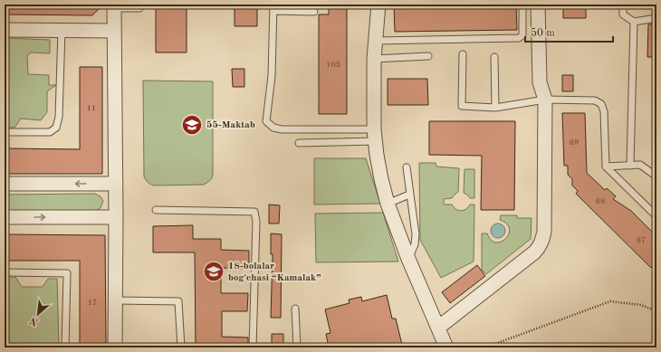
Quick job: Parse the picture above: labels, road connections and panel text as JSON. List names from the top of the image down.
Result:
{
  "places": {
    "school or university": ["55-Maktab", "18-bolalar bog'chasi “Kamalak”"]
  },
  "house_numbers": [
    "103",
    "11",
    "69",
    "68",
    "67",
    "17"
  ],
  "scale_bar": "50 m",
  "north": "bottom left"
}
